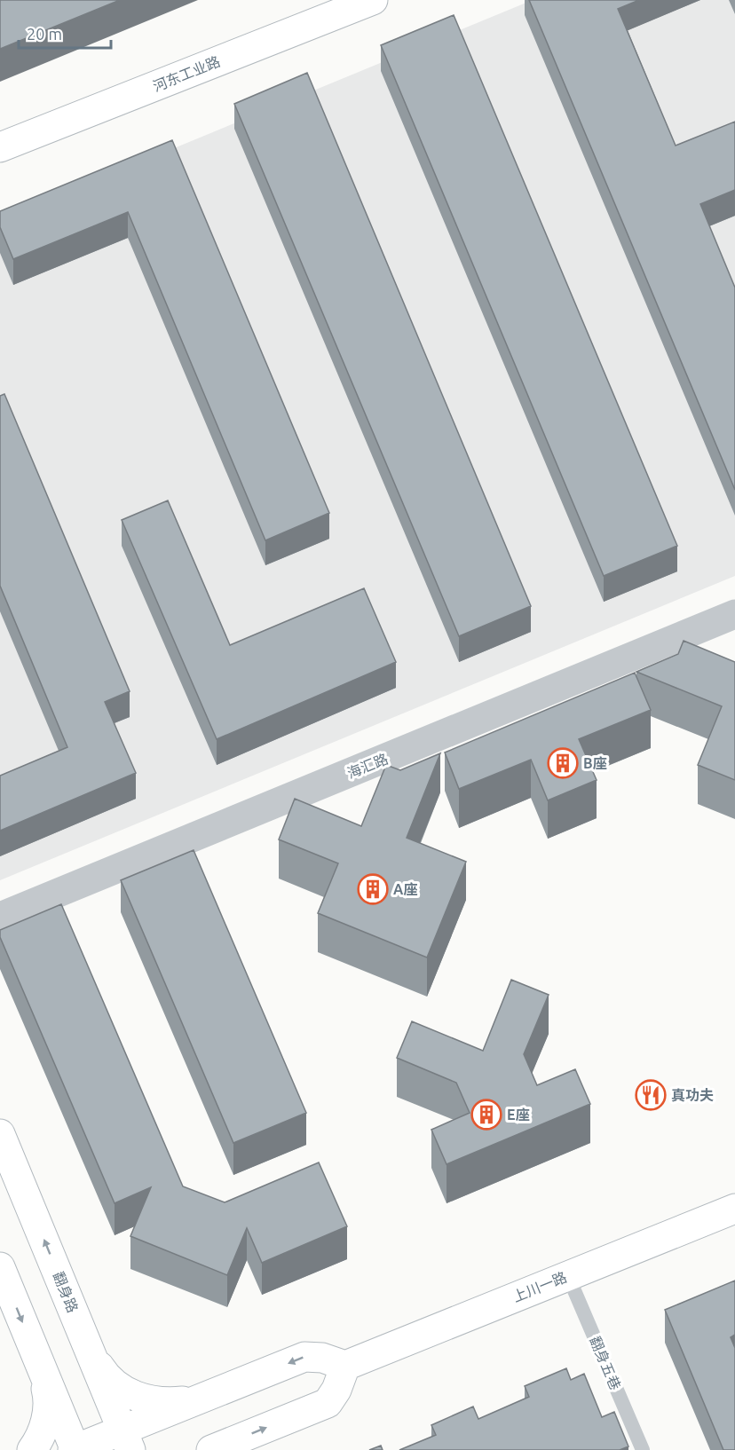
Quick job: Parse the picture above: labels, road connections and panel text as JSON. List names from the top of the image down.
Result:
{
  "streets": {
    "main road": ["河东工业路", "上川一路", "翻身路"],
    "street": ["海汇路"],
    "lane": ["翻身五巷"]
  },
  "crossings": [
    ["上川一路", "翻身五巷"]
  ],
  "places": {
    "building": ["B座", "A座", "E座"],
    "restaurant": ["真功夫"]
  },
  "scale_bar": "20 m"
}
